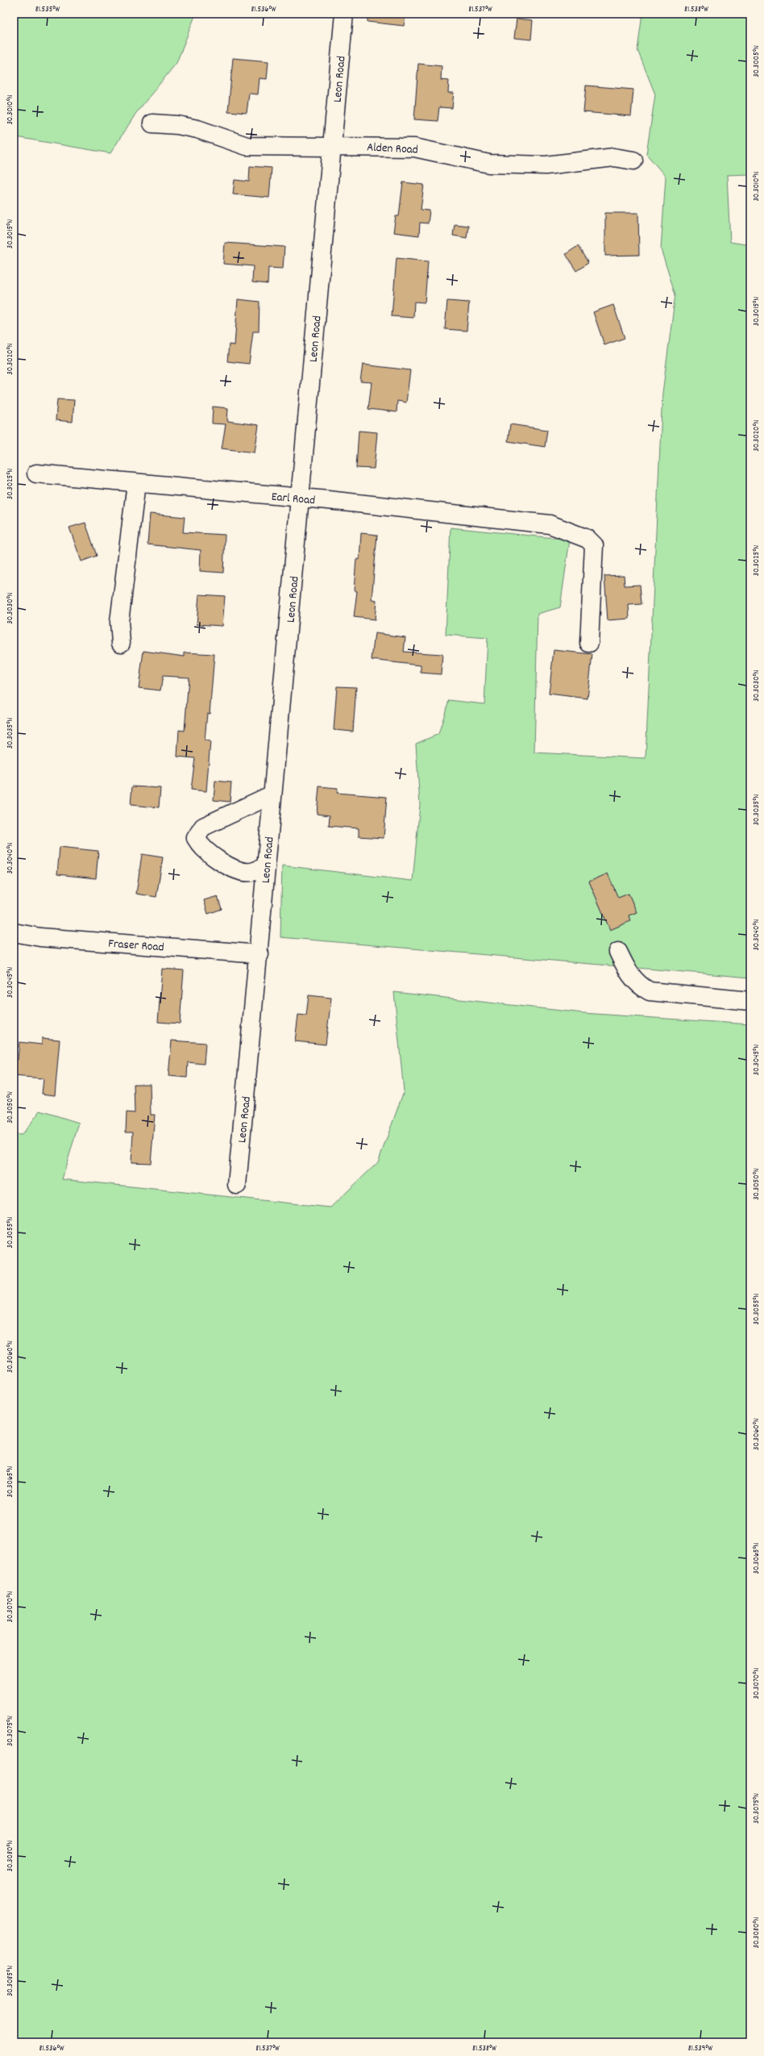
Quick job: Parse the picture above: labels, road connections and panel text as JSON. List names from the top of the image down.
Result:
{
  "streets": {
    "street": [
      "Leon Road",
      "Alden Road",
      "Earl Road",
      "Fraser Road"
    ]
  },
  "crossings": [
    ["Leon Road", "Alden Road"],
    ["Leon Road", "Earl Road"],
    ["Leon Road", "Fraser Road"]
  ],
  "coordinates": [
    "81.535°W",
    "81.536°W",
    "81.537°W",
    "81.538°W",
    "30.3005°N",
    "30.3010°N",
    "30.3015°N",
    "30.3020°N",
    "30.3025°N",
    "30.3030°N",
    "30.3035°N",
    "30.3040°N",
    "30.3045°N",
    "30.3050°N",
    "30.3055°N",
    "30.3060°N",
    "30.3065°N",
    "30.3070°N",
    "30.3075°N",
    "30.3080°N",
    "30.3085°N",
    "81.539°W"
  ]
}
